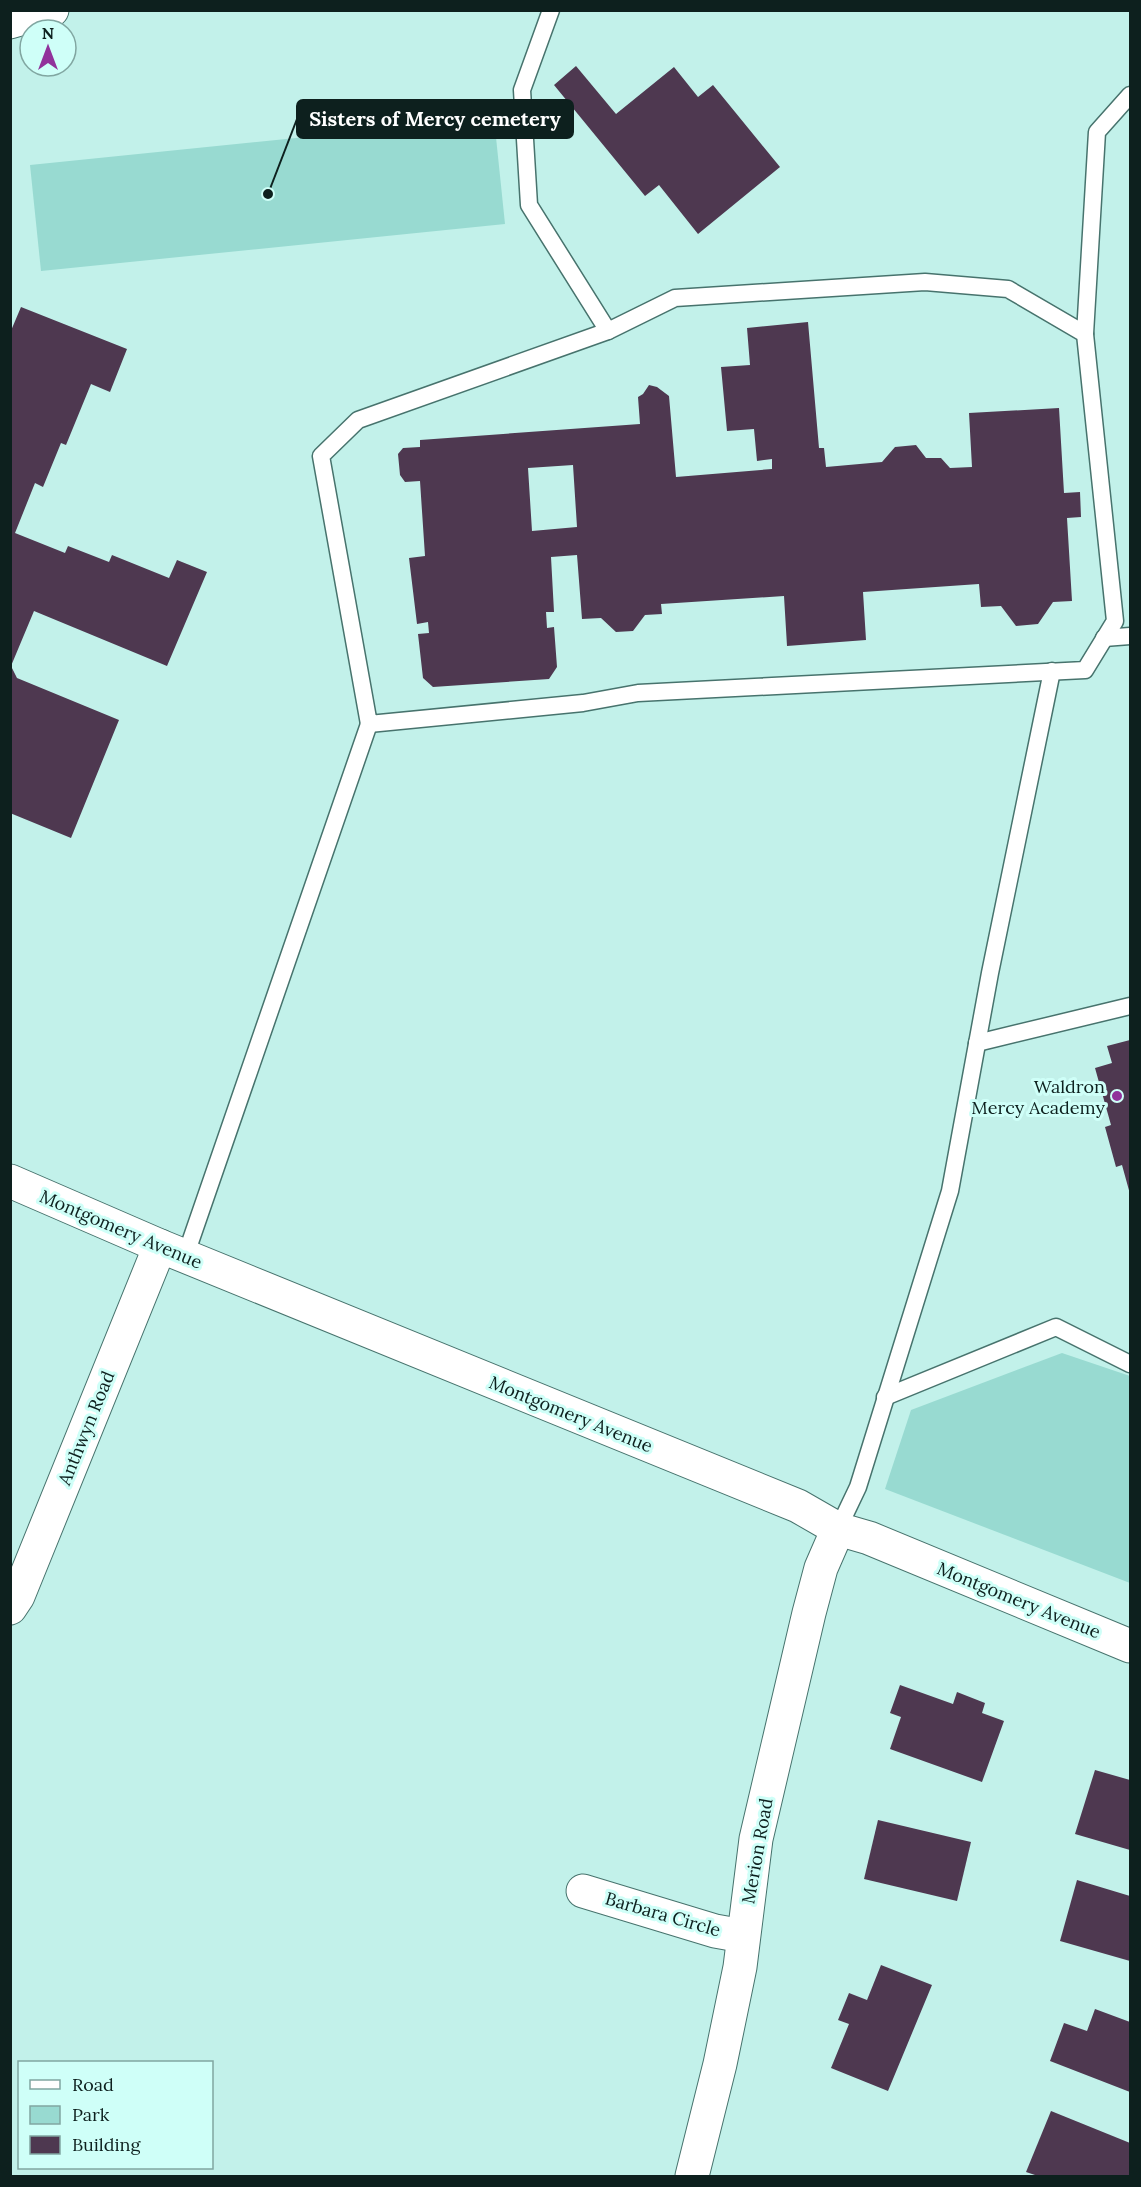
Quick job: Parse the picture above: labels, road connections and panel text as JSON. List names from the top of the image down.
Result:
{
  "streets": {
    "street": [
      "Montgomery Avenue",
      "Anthwyn Road",
      "Merion Road",
      "Barbara Circle"
    ]
  },
  "crossings": [
    ["Montgomery Avenue", "Anthwyn Road"],
    ["Montgomery Avenue", "Merion Road"],
    ["Merion Road", "Barbara Circle"]
  ],
  "places": ["Sisters of Mercy cemetery", "Waldron Mercy Academy"],
  "legend": ["Road", "Park", "Building"],
  "north": "top"
}
